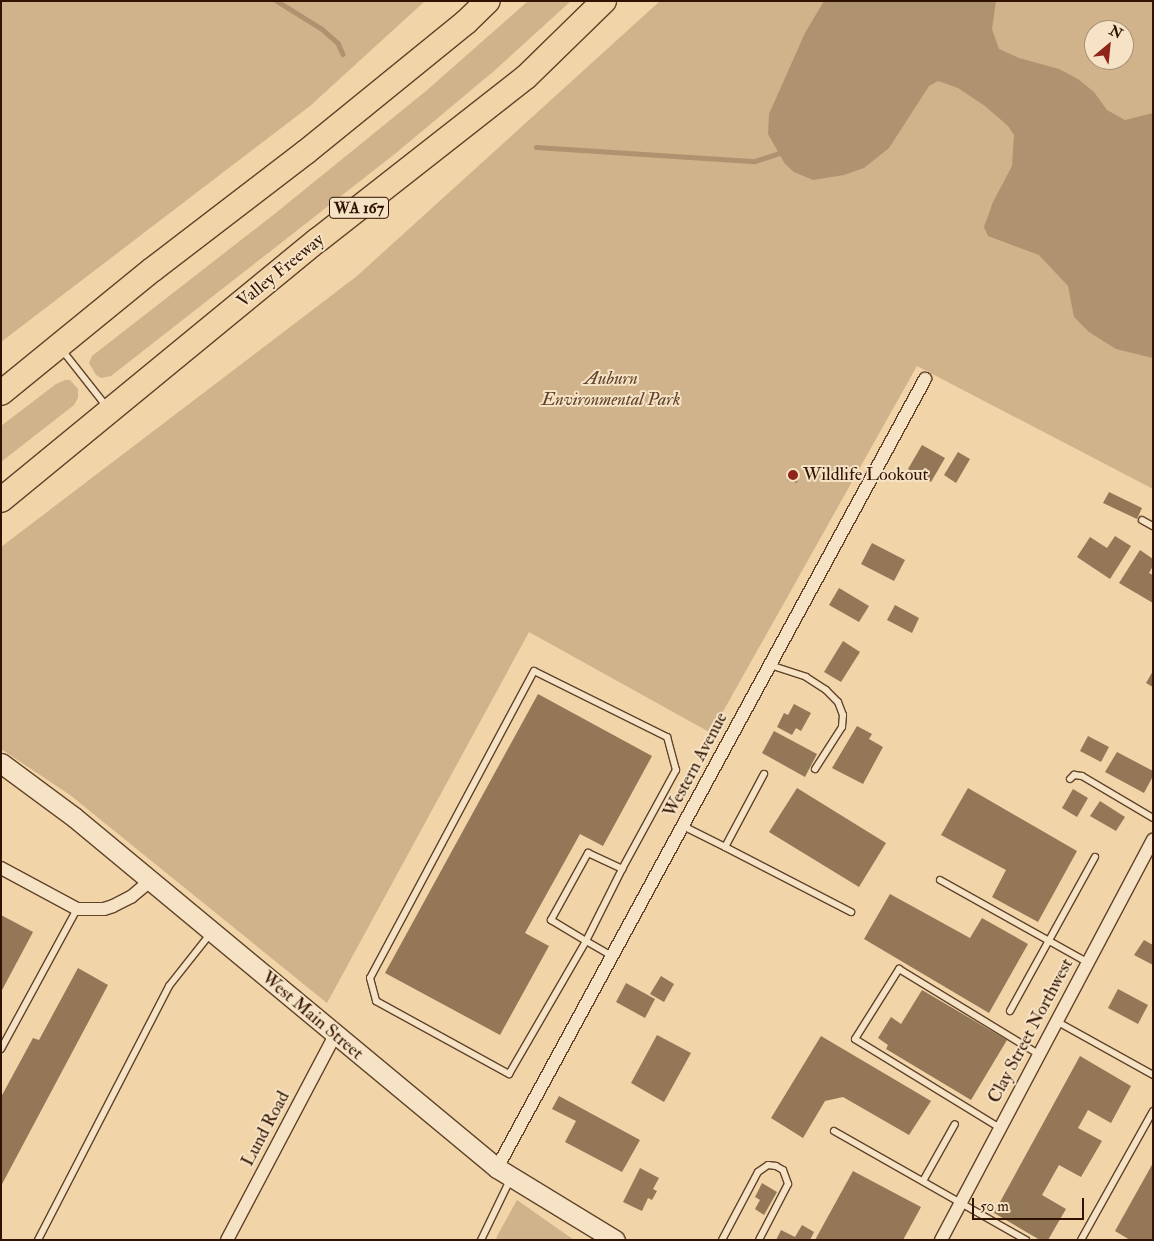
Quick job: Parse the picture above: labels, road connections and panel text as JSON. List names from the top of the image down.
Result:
{
  "streets": {
    "highway": ["WA 167", "Valley Freeway"],
    "main road": ["West Main Street"],
    "street": ["Western Avenue", "Clay Street Northwest", "Lund Road"]
  },
  "crossings": [
    ["Western Avenue", "West Main Street"],
    ["West Main Street", "Lund Road"]
  ],
  "parks": ["Auburn Environmental Park"],
  "places": ["Wildlife Lookout"],
  "scale_bar": "50 m",
  "north": "top right"
}
